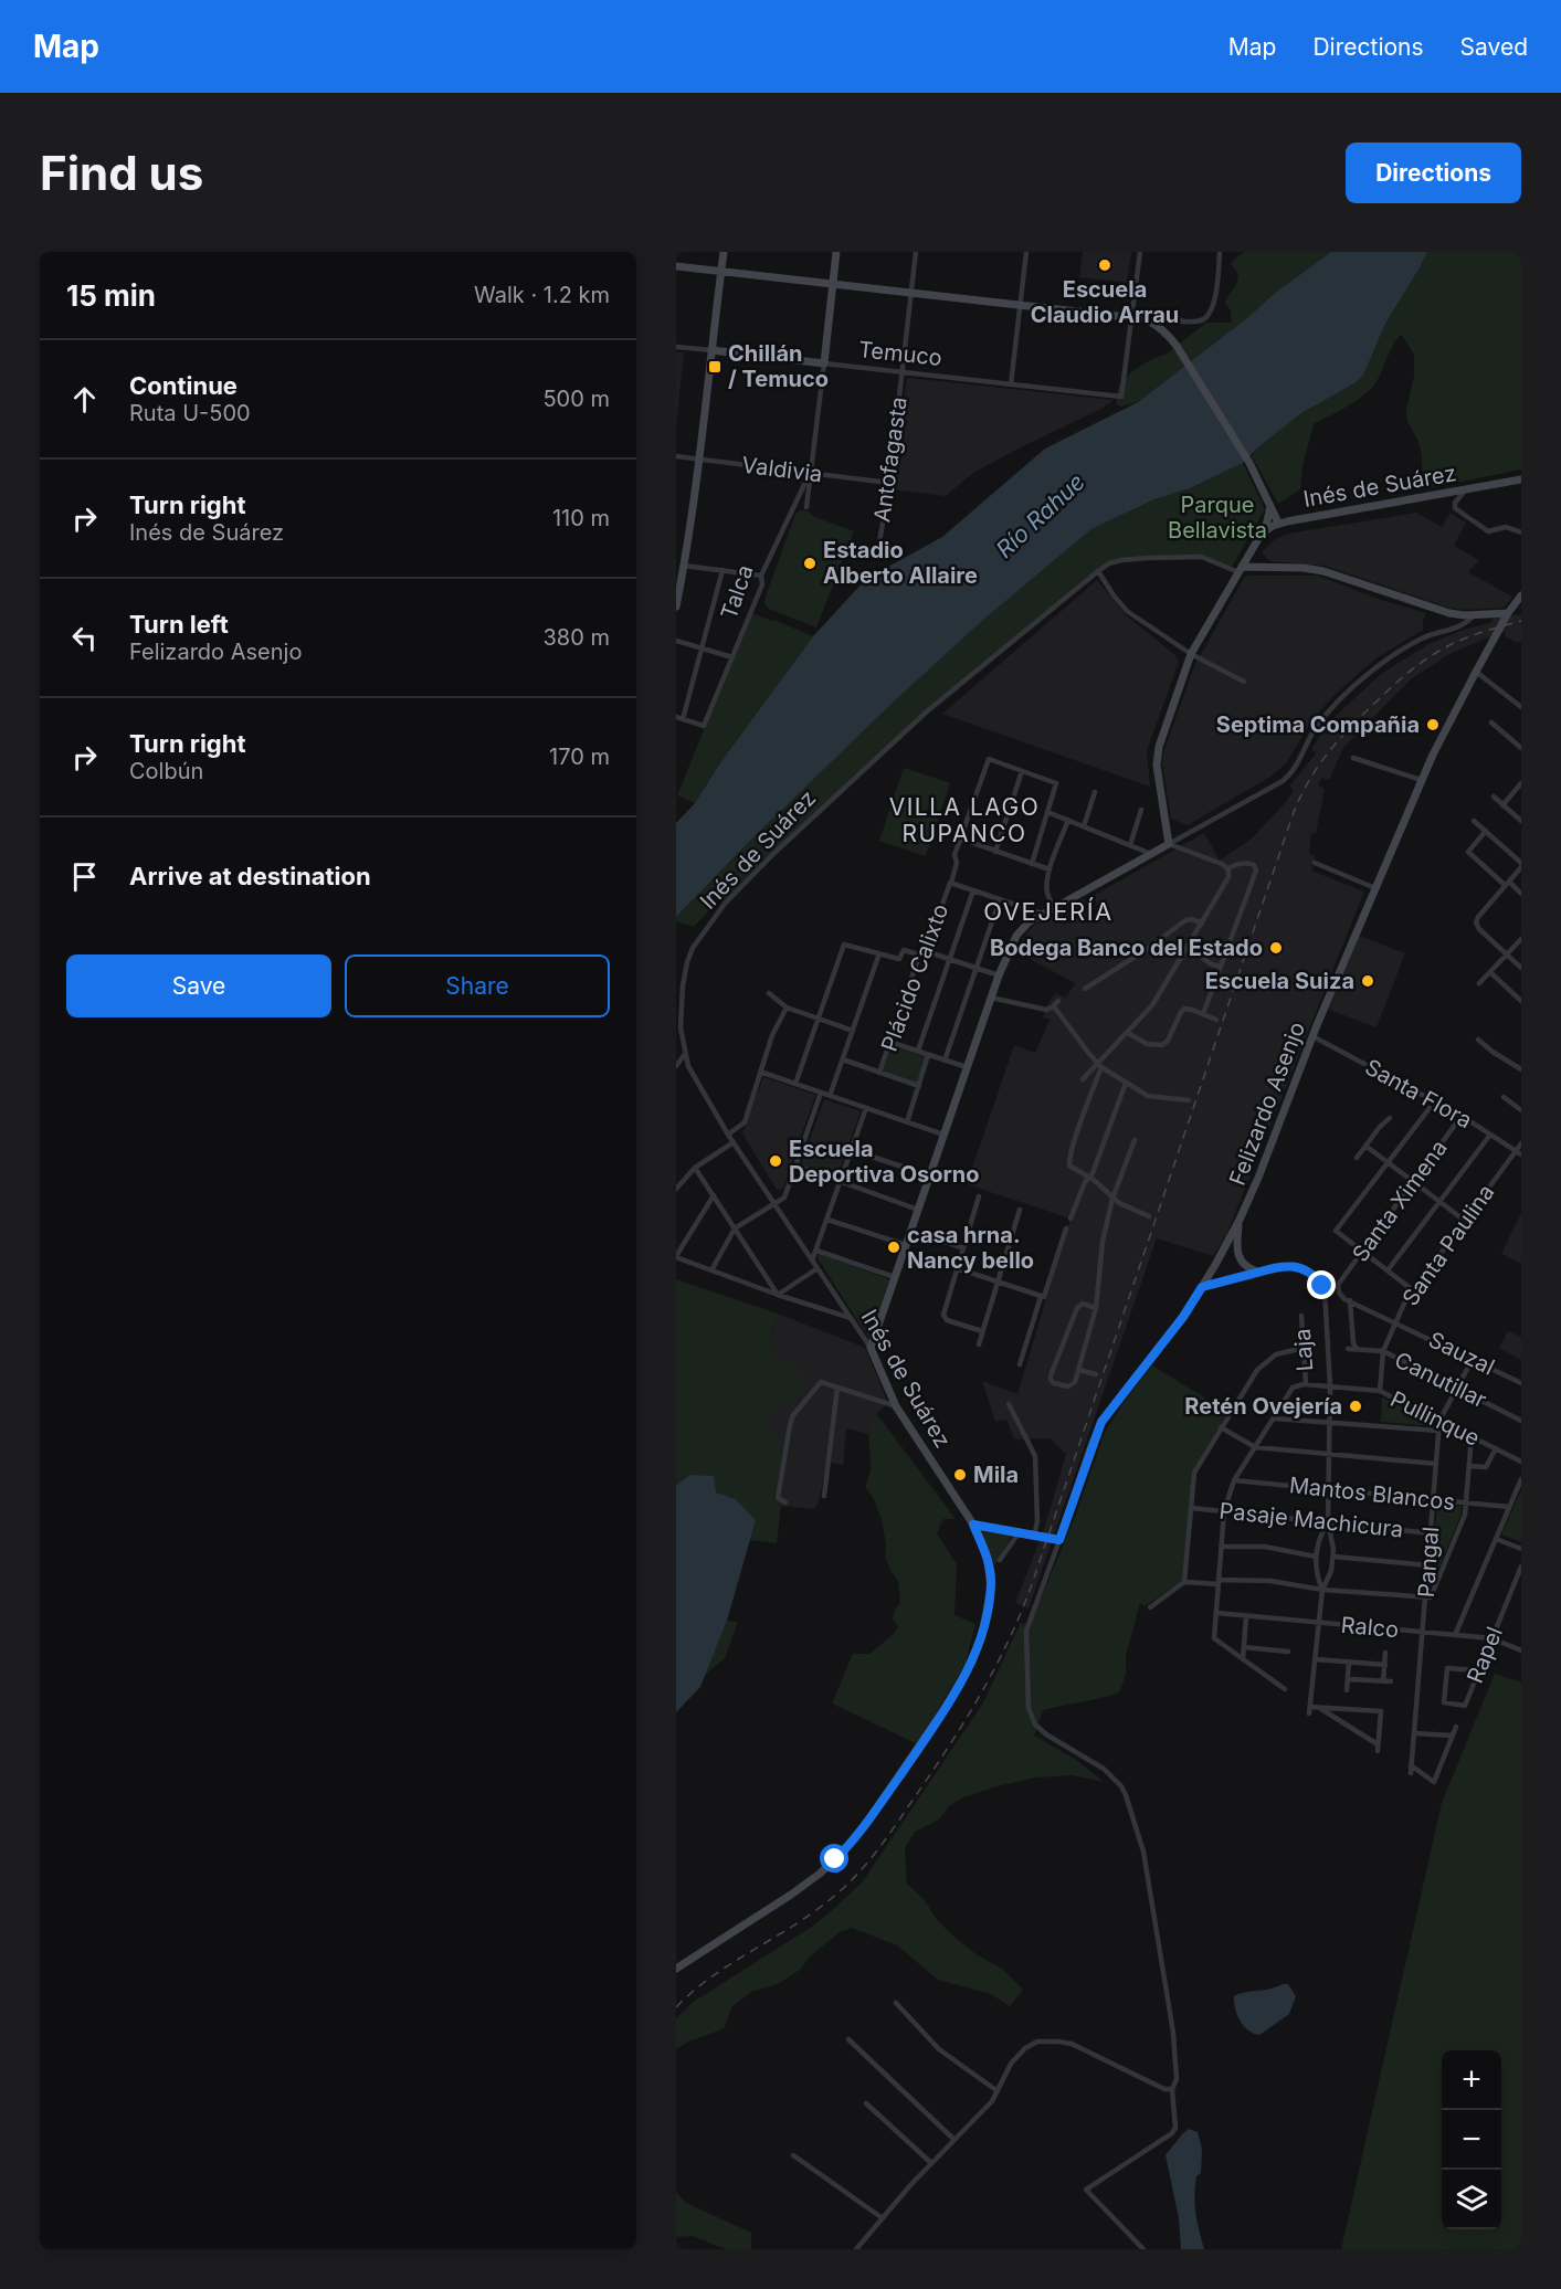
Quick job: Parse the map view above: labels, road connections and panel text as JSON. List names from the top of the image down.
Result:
{
  "streets": {
    "street": [
      "Temuco",
      "Antofagasta",
      "Valdivia",
      "Inés de Suárez",
      "Talca",
      "Plácido Calixto",
      "Santa Flora",
      "Felizardo Asenjo",
      "Santa Ximena",
      "Santa Paulina",
      "Laja",
      "Sauzal",
      "Canutillar",
      "Pullinque",
      "Mantos Blancos",
      "Pasaje Machicura",
      "Pangal",
      "Ralco",
      "Rapel"
    ]
  },
  "crossings": [
    ["Temuco", "Antofagasta"],
    ["Temuco", "Talca"],
    ["Antofagasta", "Valdivia"],
    ["Valdivia", "Talca"],
    ["Santa Flora", "Felizardo Asenjo"],
    ["Santa Flora", "Santa Ximena"],
    ["Santa Flora", "Santa Paulina"],
    ["Santa Ximena", "Sauzal"],
    ["Santa Paulina", "Sauzal"],
    ["Santa Paulina", "Canutillar"],
    ["Santa Paulina", "Pullinque"],
    ["Laja", "Pullinque"],
    ["Sauzal", "Pangal"],
    ["Canutillar", "Pangal"],
    ["Pullinque", "Pangal"],
    ["Mantos Blancos", "Pangal"],
    ["Pasaje Machicura", "Pangal"],
    ["Pangal", "Ralco"],
    ["Ralco", "Rapel"]
  ],
  "districts": ["VILLA LAGO RUPANCO", "OVEJERÍA"],
  "water": ["Río Rahue"],
  "parks": ["Parque Bellavista"],
  "places": {
    "other": [
      "Escuela Claudio Arrau",
      "Estadio Alberto Allaire",
      "Septima Compañia",
      "Bodega Banco del Estado",
      "Escuela Suiza",
      "Escuela Deportiva Osorno",
      "casa hrna. Nancy bello",
      "Retén Ovejería",
      "Mila"
    ],
    "transit": ["Chillán / Temuco"]
  },
  "page": {
    "header": "Map",
    "nav": ["Map", "Directions", "Saved"],
    "buttons": [
      "Directions",
      ["Save", "Share"]
    ],
    "title": "Find us",
    "heading": ["15 min", "Walk · 1.2 km"],
    "list": [
      ["Continue", "Ruta U-500", "500 m"],
      ["Turn right", "Inés de Suárez", "110 m"],
      ["Turn left", "Felizardo Asenjo", "380 m"],
      ["Turn right", "Colbún", "170 m"],
      "Arrive at destination"
    ],
    "map_buttons": ["+", "−"]
  }
}
